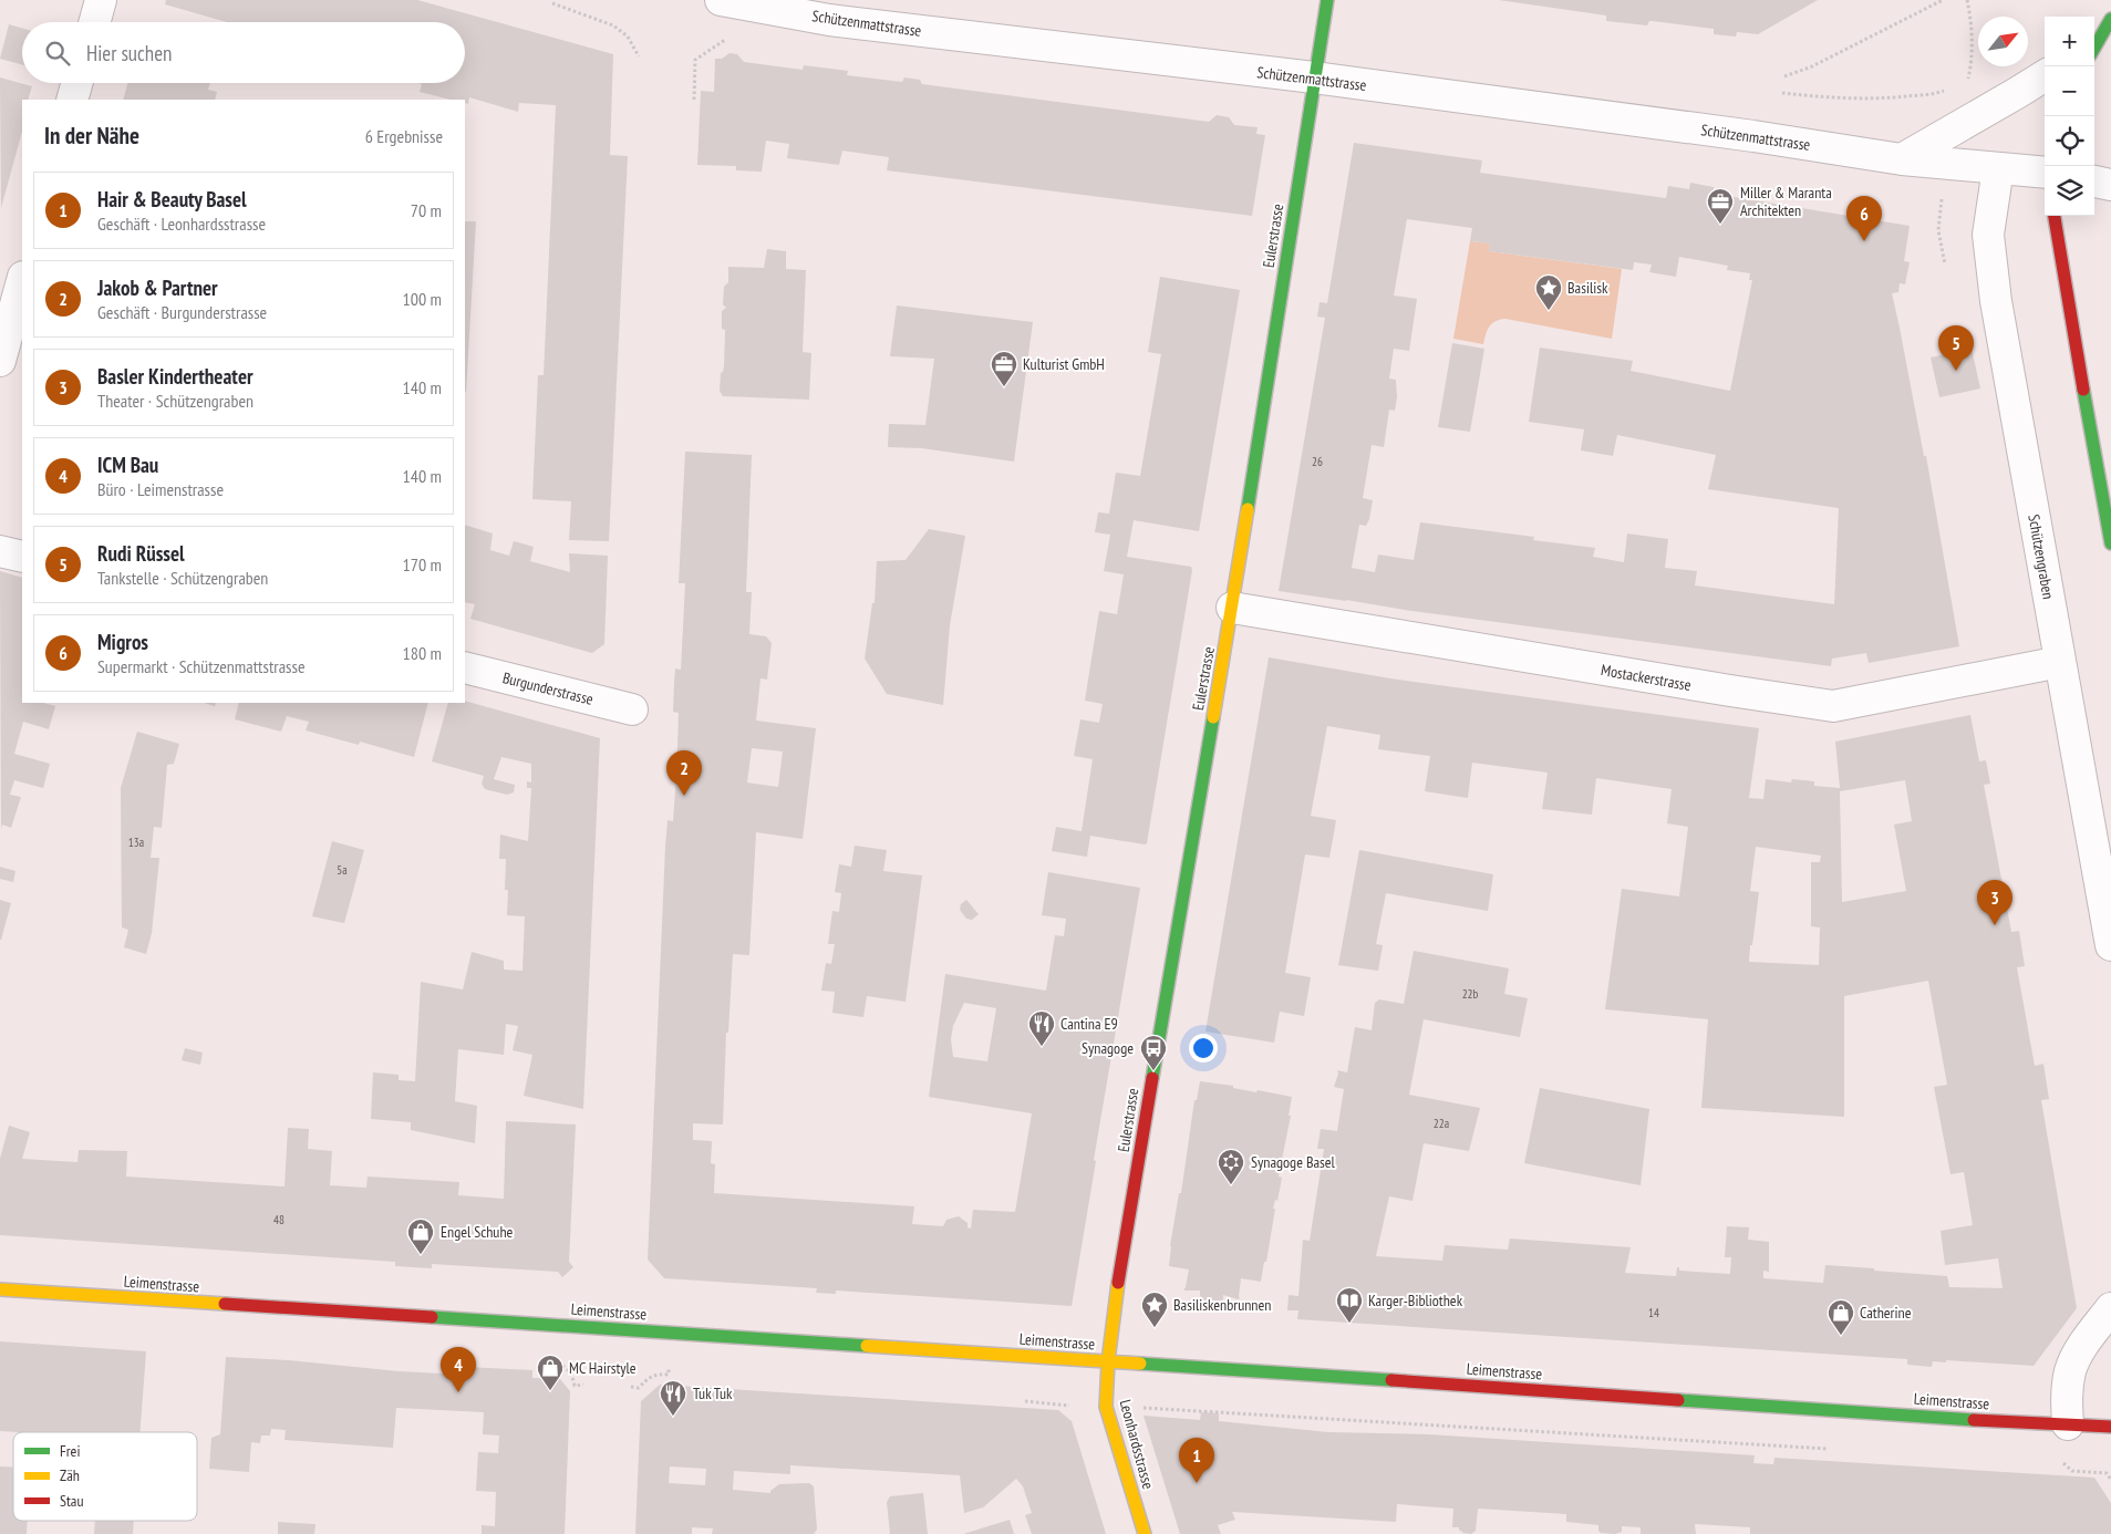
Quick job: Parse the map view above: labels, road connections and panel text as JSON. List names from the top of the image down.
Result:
{
  "streets": {
    "street": [
      "Schützenmattstrasse",
      "Eulerstrasse",
      "Schützengraben",
      "Mostackerstrasse",
      "Burgunderstrasse",
      "Leimenstrasse",
      "Leonhardsstrasse"
    ]
  },
  "crossings": [
    ["Schützenmattstrasse", "Eulerstrasse"],
    ["Schützenmattstrasse", "Schützengraben"],
    ["Eulerstrasse", "Mostackerstrasse"],
    ["Eulerstrasse", "Leimenstrasse"],
    ["Eulerstrasse", "Leonhardsstrasse"],
    ["Schützengraben", "Mostackerstrasse"],
    ["Leimenstrasse", "Leonhardsstrasse"]
  ],
  "places": {
    "office": ["Miller & Maranta Architekten", "Kulturist GmbH"],
    "place": ["Basilisk", "Basiliskenbrunnen"],
    "restaurant": ["Cantina E9", "Tuk Tuk"],
    "bus stop": ["Synagoge"],
    "synagogue": ["Synagoge Basel"],
    "shop": ["Engel Schuhe", "Catherine", "MC Hairstyle"],
    "library": ["Karger-Bibliothek"]
  },
  "house_numbers": [
    "26",
    "13a",
    "5a",
    "22b",
    "22a",
    "48",
    "14"
  ],
  "legend": ["Frei", "Zäh", "Stau"],
  "north": "top right",
  "page": {
    "map_buttons": ["+", "−"],
    "search": "Hier suchen",
    "heading": ["In der Nähe", "6 Ergebnisse"],
    "list": [
      {
        "mark": "1",
        "name": "Hair & Beauty Basel",
        "note": "Geschäft · Leonhardsstrasse",
        "value": "70 m"
      },
      {
        "mark": "2",
        "name": "Jakob & Partner",
        "note": "Geschäft · Burgunderstrasse",
        "value": "100 m"
      },
      {
        "mark": "3",
        "name": "Basler Kindertheater",
        "note": "Theater · Schützengraben",
        "value": "140 m"
      },
      {
        "mark": "4",
        "name": "ICM Bau",
        "note": "Büro · Leimenstrasse",
        "value": "140 m"
      },
      {
        "mark": "5",
        "name": "Rudi Rüssel",
        "note": "Tankstelle · Schützengraben",
        "value": "170 m"
      },
      {
        "mark": "6",
        "name": "Migros",
        "note": "Supermarkt · Schützenmattstrasse",
        "value": "180 m"
      }
    ],
    "pins": [
      "6",
      "5",
      "2",
      "3",
      "4",
      "1"
    ]
  }
}
